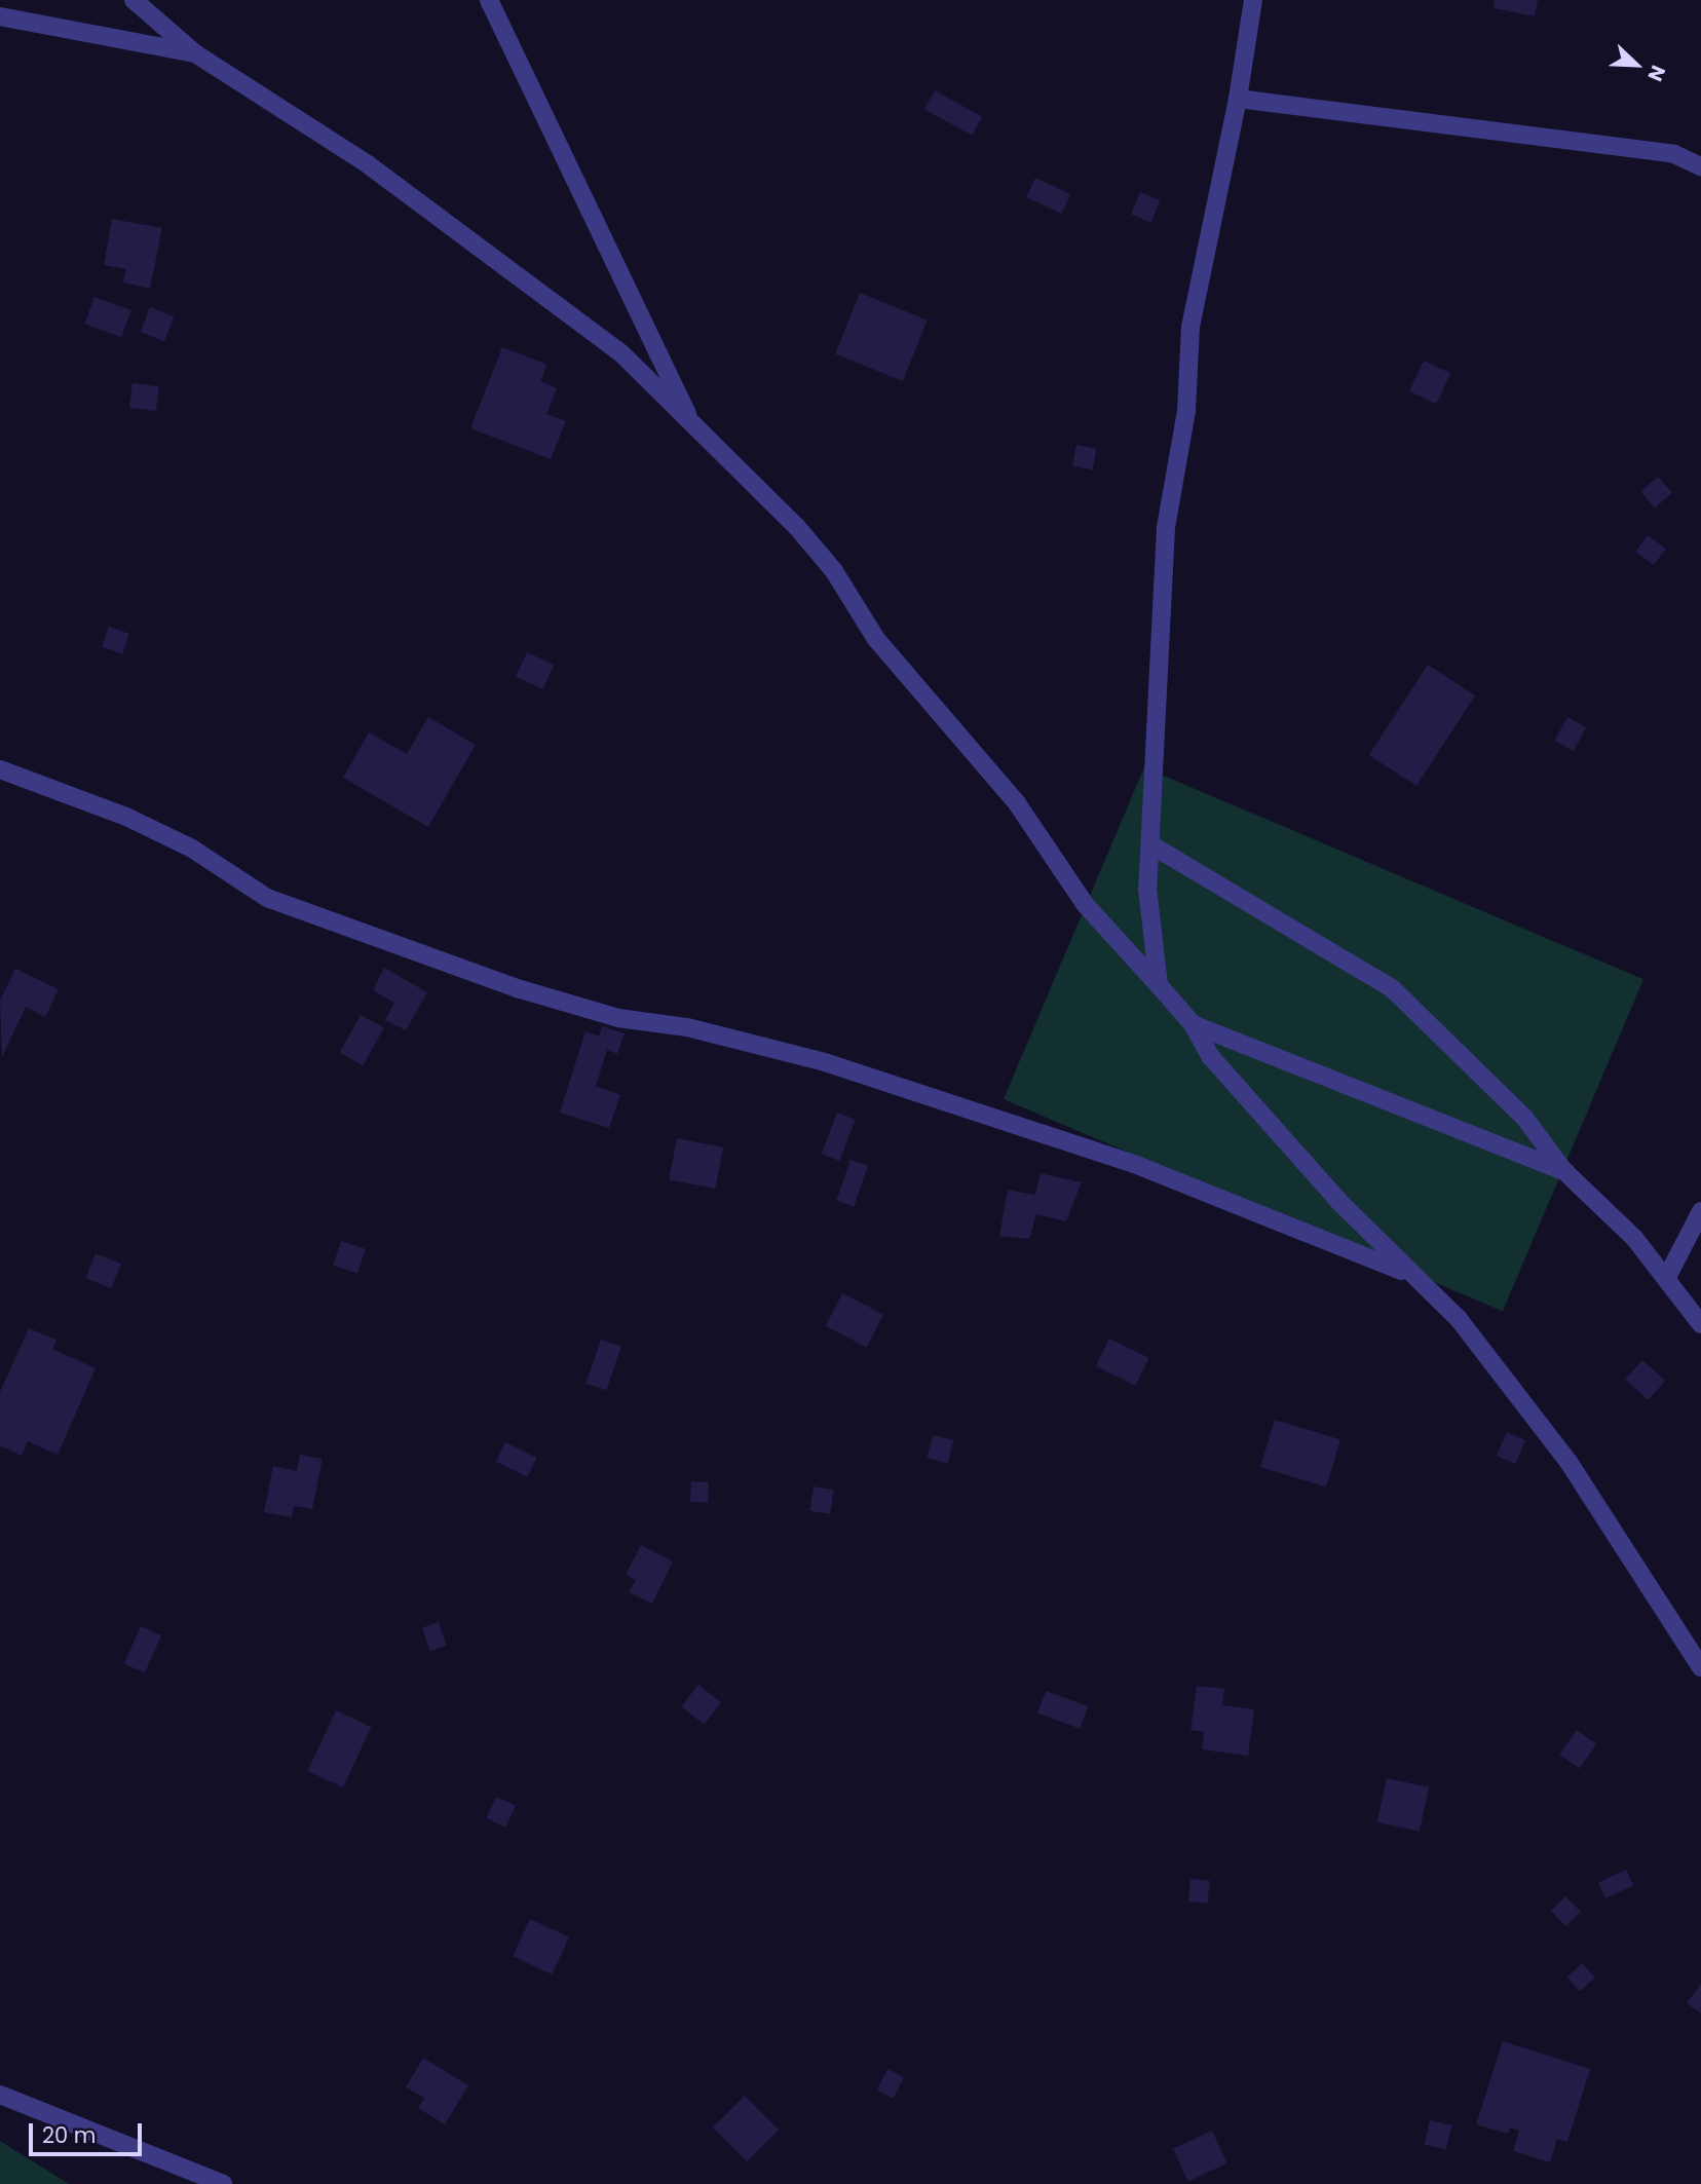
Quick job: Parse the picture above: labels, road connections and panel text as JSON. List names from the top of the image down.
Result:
{
  "scale_bar": "20 m",
  "north": "bottom right"
}
